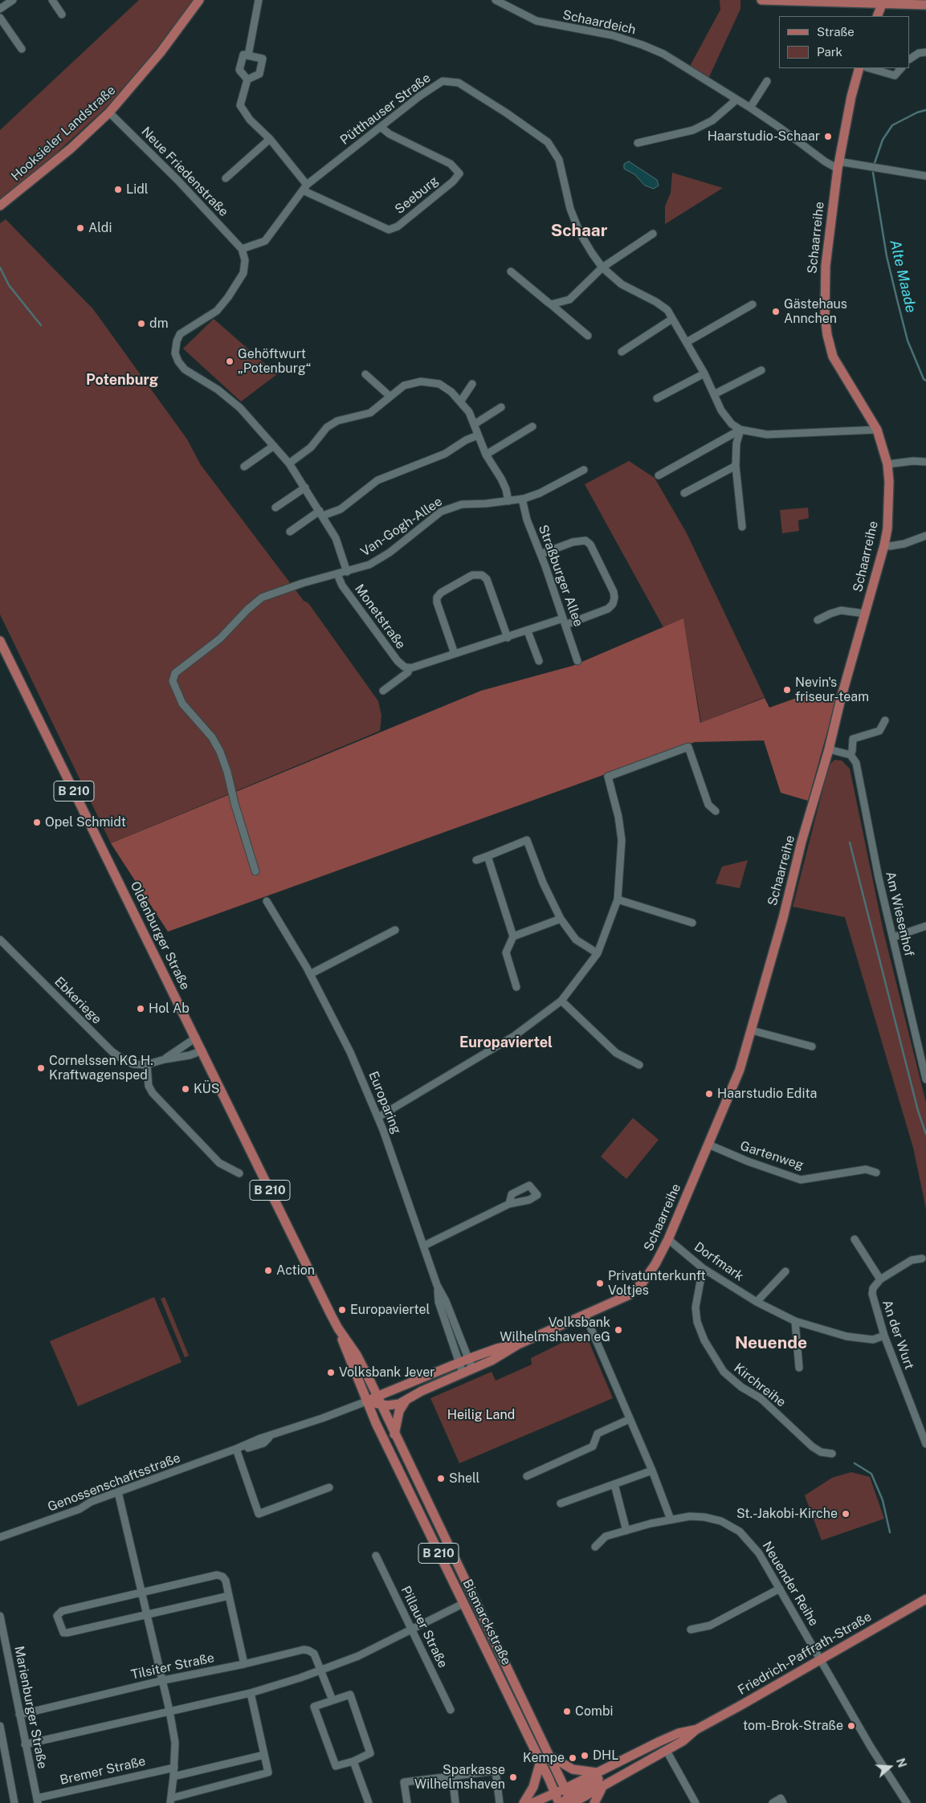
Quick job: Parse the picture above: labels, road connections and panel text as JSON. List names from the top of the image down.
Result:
{
  "streets": {
    "main road": [
      "Hooksieler Landstraße",
      "Schaarreihe",
      "B 210",
      "Oldenburger Straße",
      "Bismarckstraße",
      "Friedrich-Paffrath-Straße"
    ],
    "street": [
      "Schaardeich",
      "Pütthauser Straße",
      "Neue Friedenstraße",
      "Seeburg",
      "Van-Gogh-Allee",
      "Straßburger Allee",
      "Monetstraße",
      "Am Wiesenhof",
      "Ebkeriege",
      "Europaring",
      "Gartenweg",
      "Dorfmark",
      "An der Wurt",
      "Kirchreihe",
      "Genossenschaftsstraße",
      "Neuender Reihe",
      "Pillauer Straße",
      "Tilsiter Straße",
      "Marienburger Straße",
      "Bremer Straße"
    ]
  },
  "crossings": [
    ["Schaardeich", "Schaarreihe"],
    ["Pütthauser Straße", "Neue Friedenstraße"],
    ["Pütthauser Straße", "Seeburg"],
    ["Hooksieler Landstraße", "Neue Friedenstraße"],
    ["Schaarreihe", "Oldenburger Straße"],
    ["Schaarreihe", "Europaring"],
    ["Schaarreihe", "Gartenweg"],
    ["Schaarreihe", "Dorfmark"],
    ["Schaarreihe", "Genossenschaftsstraße"],
    ["Schaarreihe", "Bismarckstraße"],
    ["Van-Gogh-Allee", "Straßburger Allee"],
    ["Van-Gogh-Allee", "Monetstraße"],
    ["Oldenburger Straße", "Ebkeriege"],
    ["Oldenburger Straße", "Genossenschaftsstraße"],
    ["Oldenburger Straße", "Bismarckstraße"],
    ["Dorfmark", "An der Wurt"],
    ["Dorfmark", "Kirchreihe"],
    ["Genossenschaftsstraße", "Bismarckstraße"],
    ["Neuender Reihe", "Friedrich-Paffrath-Straße"],
    ["Bismarckstraße", "Friedrich-Paffrath-Straße"],
    ["Tilsiter Straße", "Marienburger Straße"],
    ["Marienburger Straße", "Bremer Straße"]
  ],
  "districts": [
    "Schaar",
    "Potenburg",
    "Europaviertel",
    "Neuende"
  ],
  "water": ["Alte Maade"],
  "parks": ["Heilig Land"],
  "places": [
    "Haarstudio-Schaar",
    "Lidl",
    "Aldi",
    "Gästehaus Annchen",
    "dm",
    "Gehöftwurt „Potenburg“",
    "Nevin's friseur-team",
    "Opel Schmidt",
    "Hol Ab",
    "Cornelssen KG H. Kraftwagensped",
    "KÜS",
    "Haarstudio Edita",
    "Action",
    "Privatunterkunft Voltjes",
    "Europaviertel",
    "Volksbank Wilhelmshaven eG",
    "Volksbank Jever",
    "Shell",
    "St.-Jakobi-Kirche",
    "Combi",
    "tom-Brok-Straße",
    "DHL",
    "Kempe",
    "Sparkasse Wilhelmshaven"
  ],
  "legend": ["Straße", "Park"],
  "north": "right"
}
